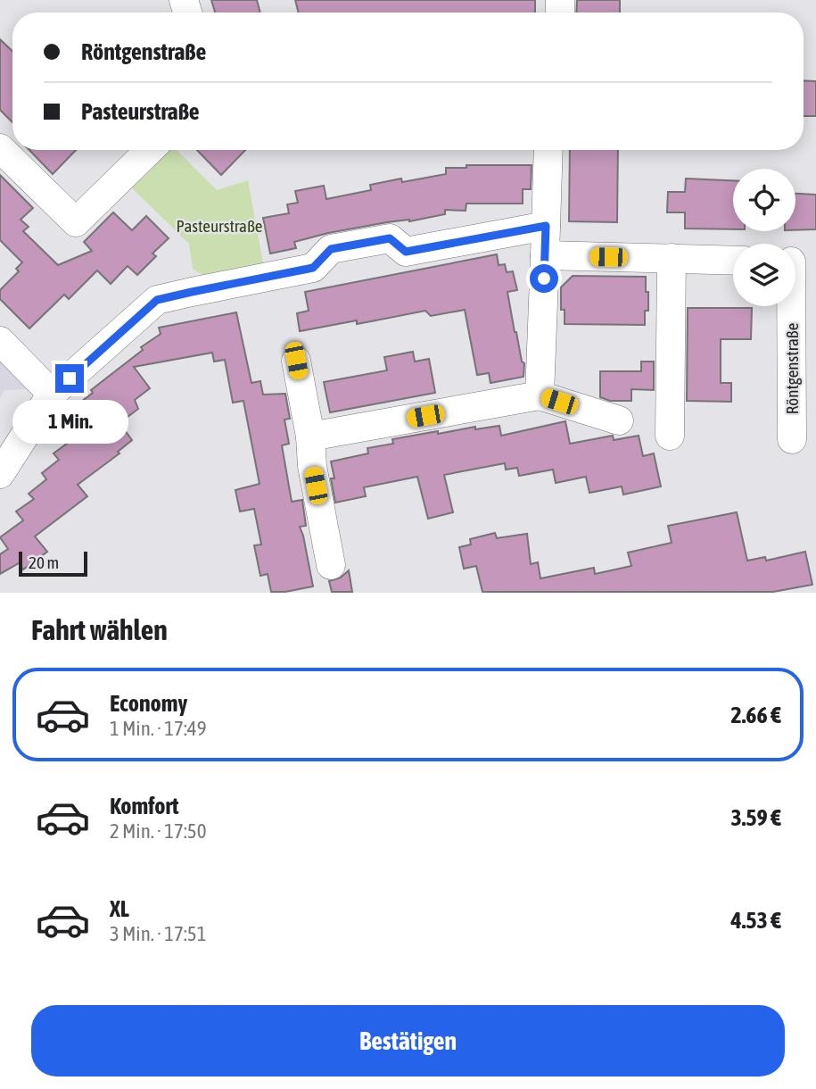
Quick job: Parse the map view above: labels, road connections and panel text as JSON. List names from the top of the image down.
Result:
{
  "streets": {
    "street": ["Röntgenstraße"]
  },
  "parks": ["Pasteurstraße"],
  "scale_bar": "20 m",
  "page": {
    "banner": ["Röntgenstraße", "Pasteurstraße"],
    "bubble": "1 Min.",
    "scale": "20 m",
    "heading": "Fahrt wählen",
    "list": [
      {
        "name": "Economy",
        "note": "1 Min. · 17:49",
        "value": "2.66 €"
      },
      {
        "name": "Komfort",
        "note": "2 Min. · 17:50",
        "value": "3.59 €"
      },
      {
        "name": "XL",
        "note": "3 Min. · 17:51",
        "value": "4.53 €"
      }
    ],
    "buttons": "Bestätigen"
  }
}
